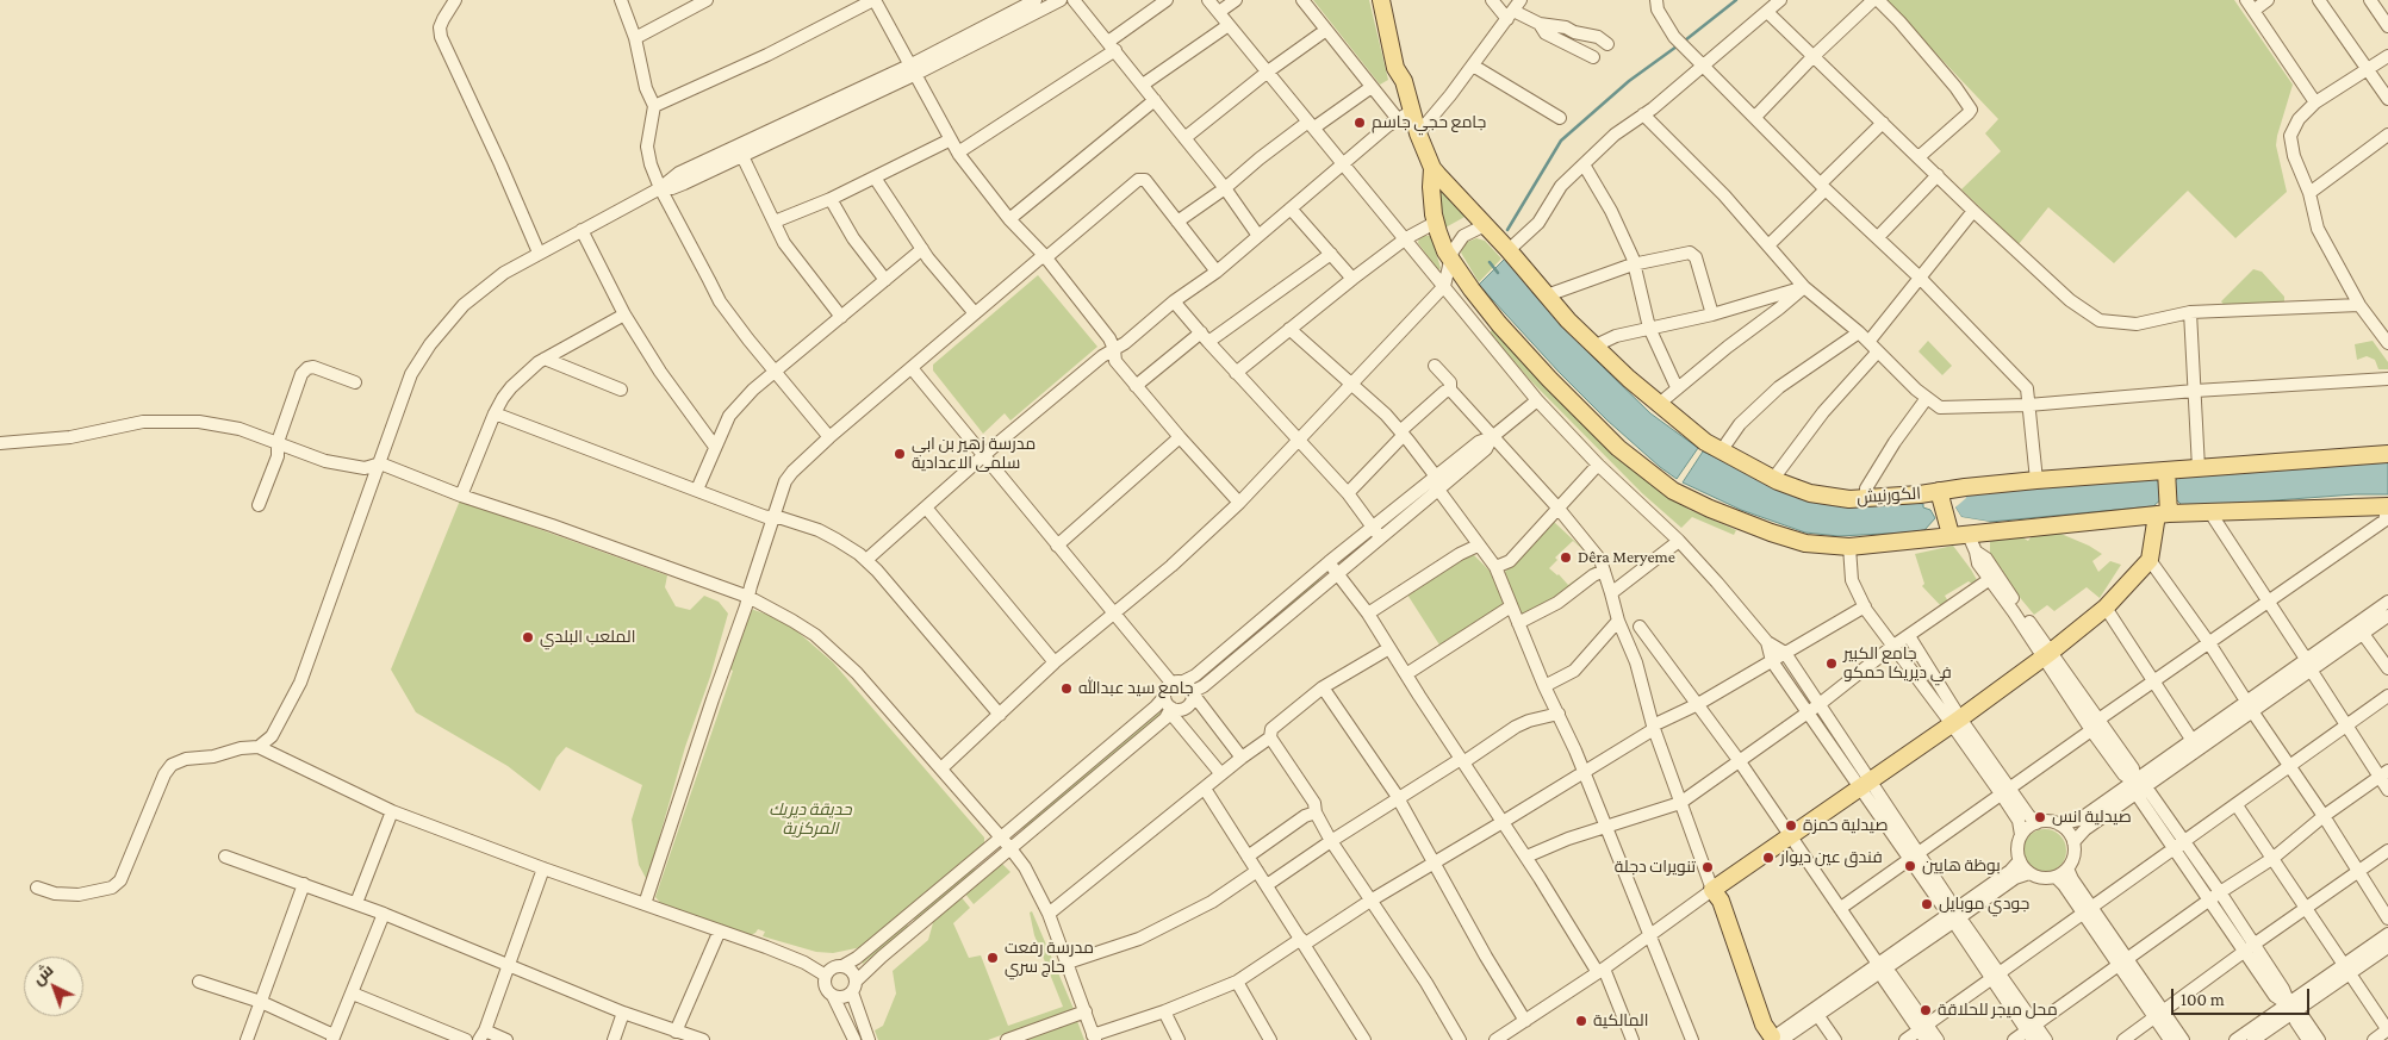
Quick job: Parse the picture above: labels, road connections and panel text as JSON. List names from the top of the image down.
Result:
{
  "streets": {
    "main road": ["الكورنيش"]
  },
  "parks": ["حديقة ديريك المركزية"],
  "places": [
    "جامع حجي جاسم",
    "مدرسة زهير بن ابي سلمى الاعدادية",
    "Dêra Meryeme",
    "الملعب البلدي",
    "جامع الكبير في ديريكا حمكو",
    "جامع سيد عبدالله",
    "صيدلية انس",
    "صيدلية حمزة",
    "فندق عين ديوار",
    "بوظة هايين",
    "تنويرات دجلة",
    "جودي موبايل",
    "مدرسة رفعت حاج سري",
    "محل ميجر للحلاقة",
    "المالكية"
  ],
  "scale_bar": "100 m",
  "north": "top left"
}
